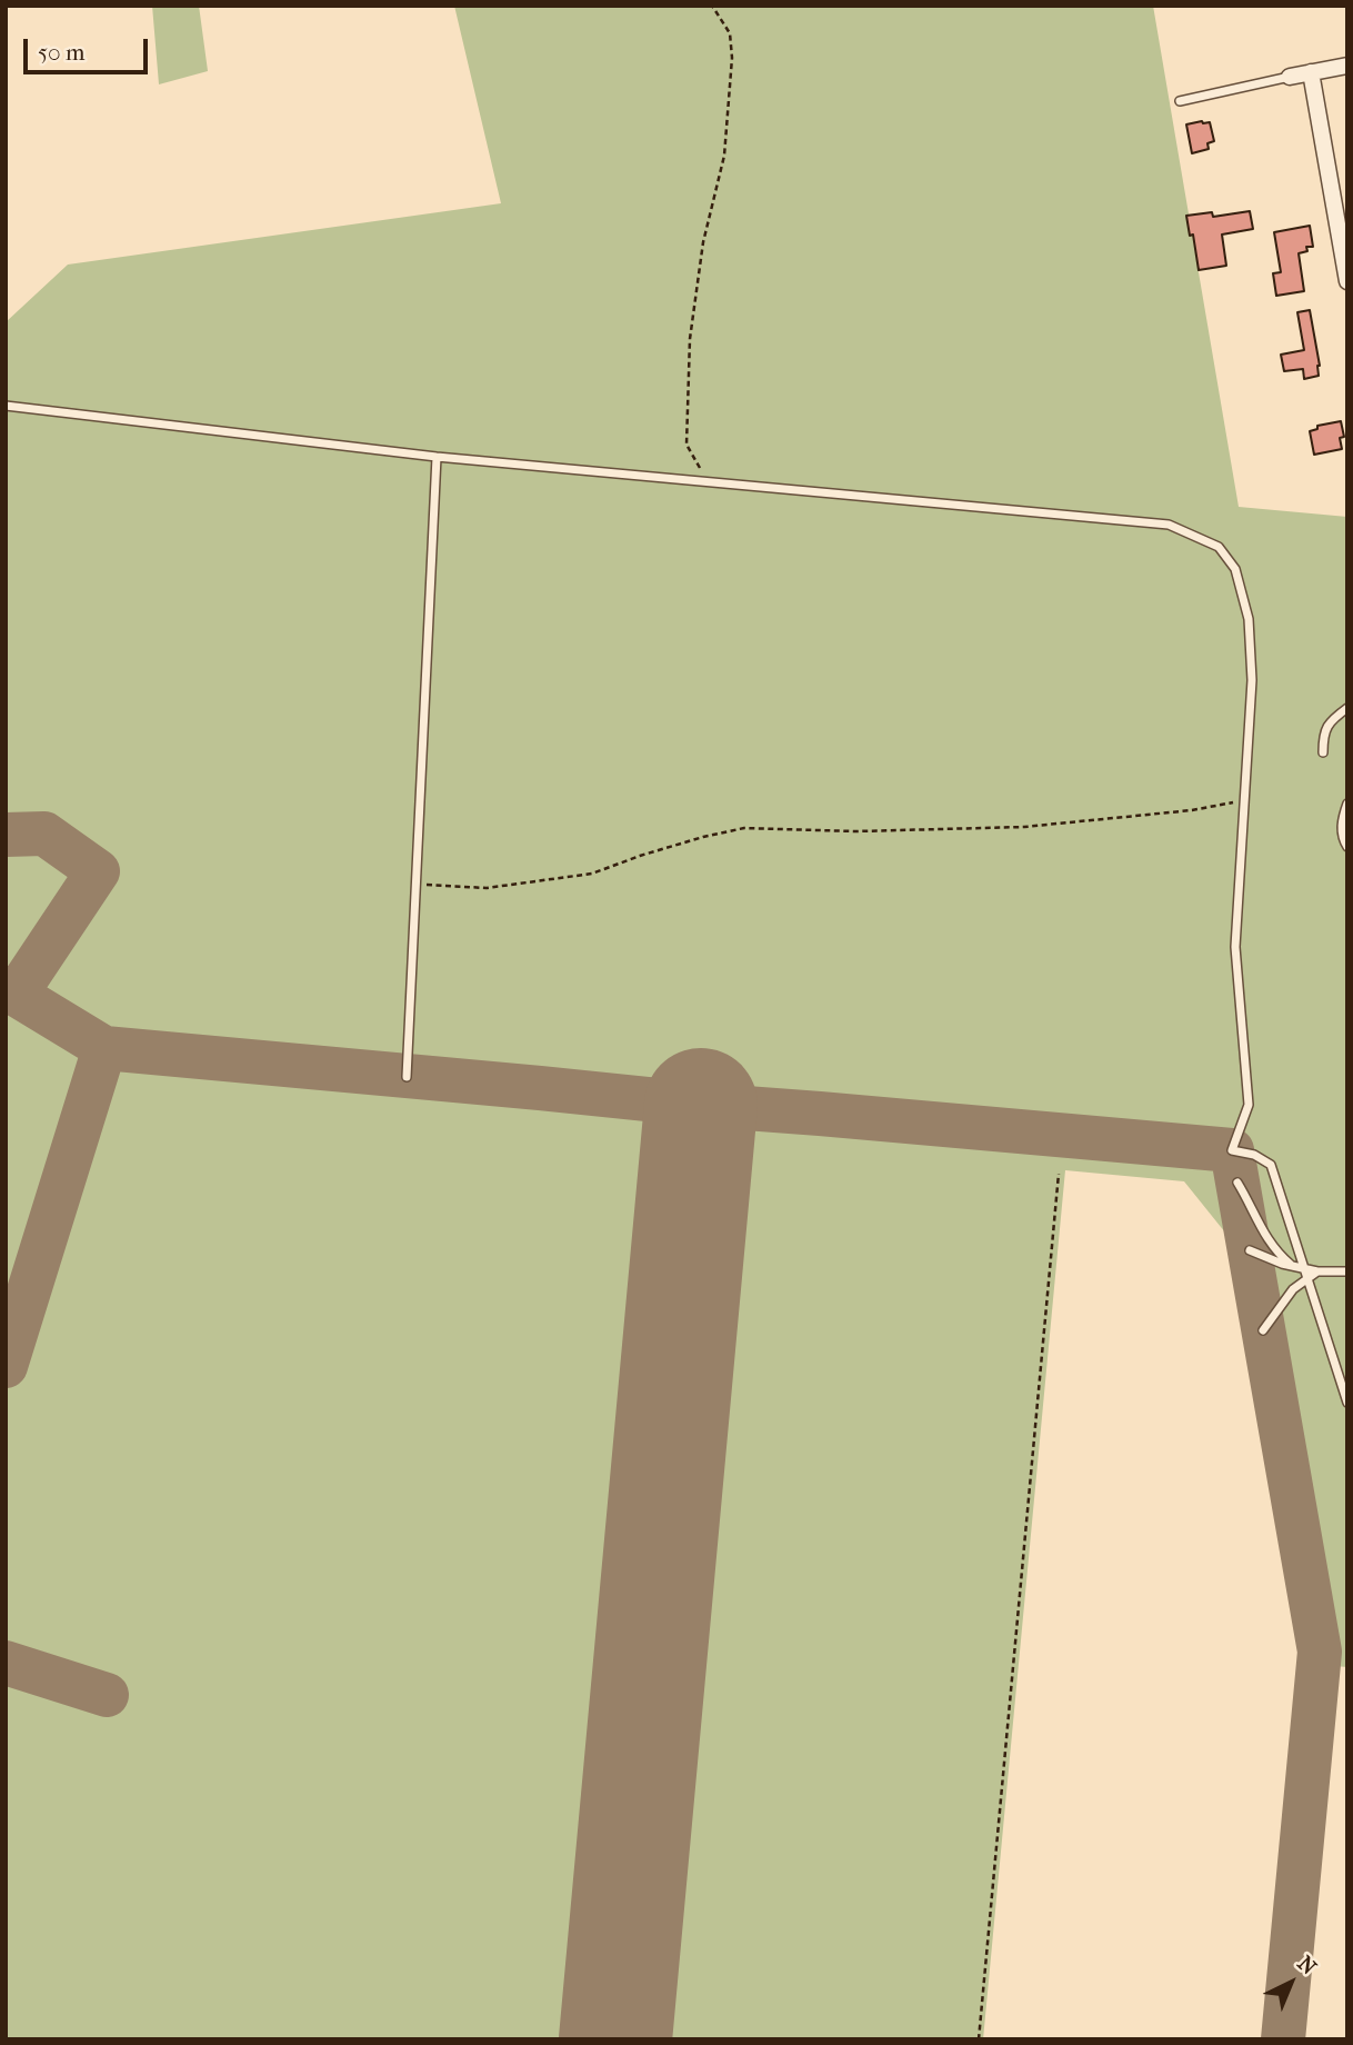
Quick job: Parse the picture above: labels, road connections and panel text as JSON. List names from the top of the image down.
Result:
{
  "scale_bar": "50 m",
  "north": "top right"
}
